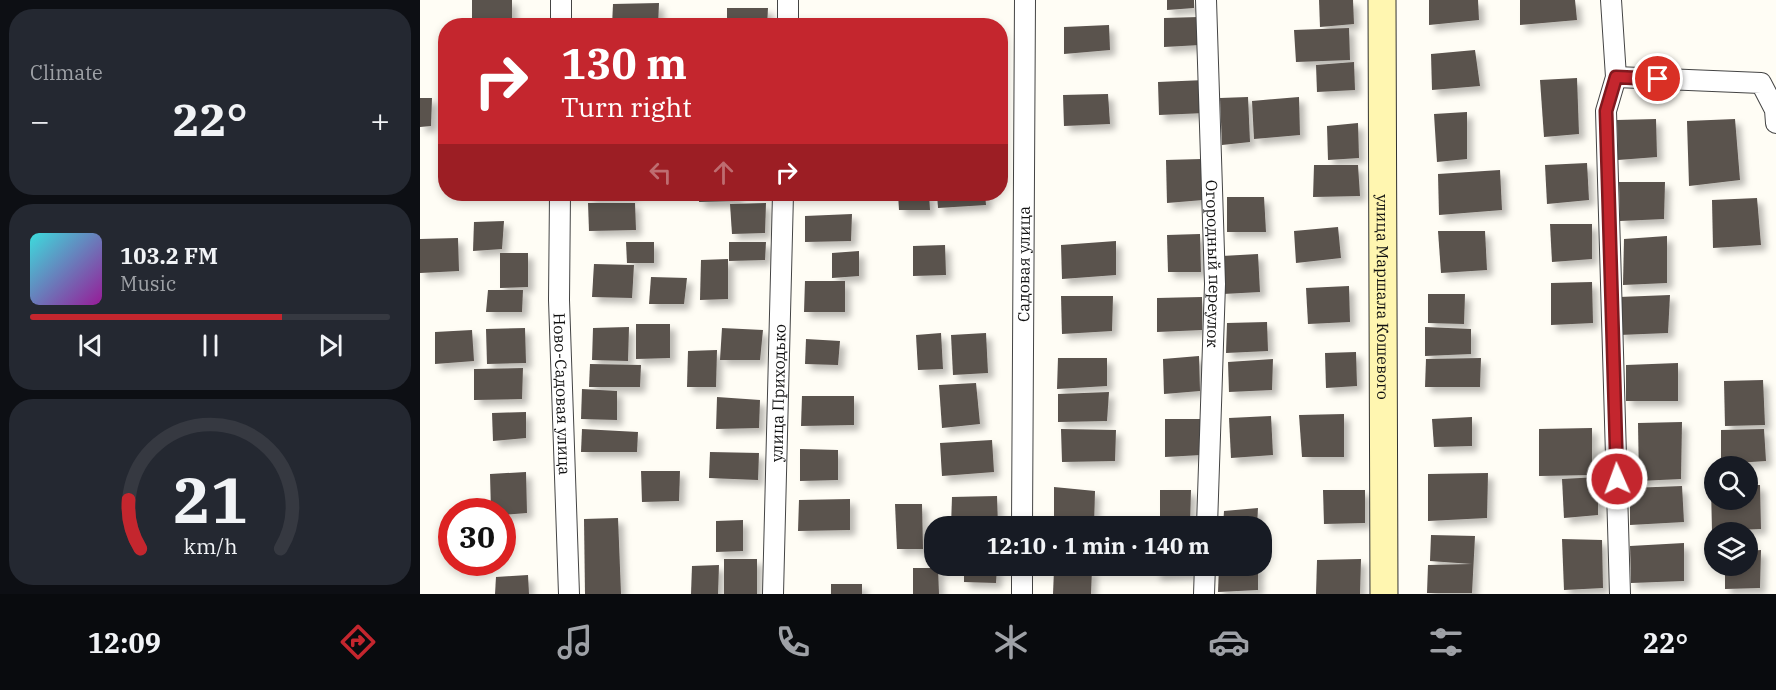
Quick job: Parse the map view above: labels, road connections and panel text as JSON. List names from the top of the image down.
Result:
{
  "streets": {
    "main road": ["улица Маршала Кошевого"],
    "street": [
      "Садовая улица",
      "Огородный переулок",
      "Ново-Садовая улица",
      "улица Приходько"
    ]
  },
  "page": {
    "tile": "Climate",
    "turn": ["130 m", "Turn right"],
    "heat": ["−", "22°", "+"],
    "song": ["103.2 FM", "Music"],
    "limit": "30",
    "trip": "12:10 · 1 min · 140 m",
    "tabs": ["12:09", "22°"],
    "gauge": ["21", "km/h"]
  }
}
